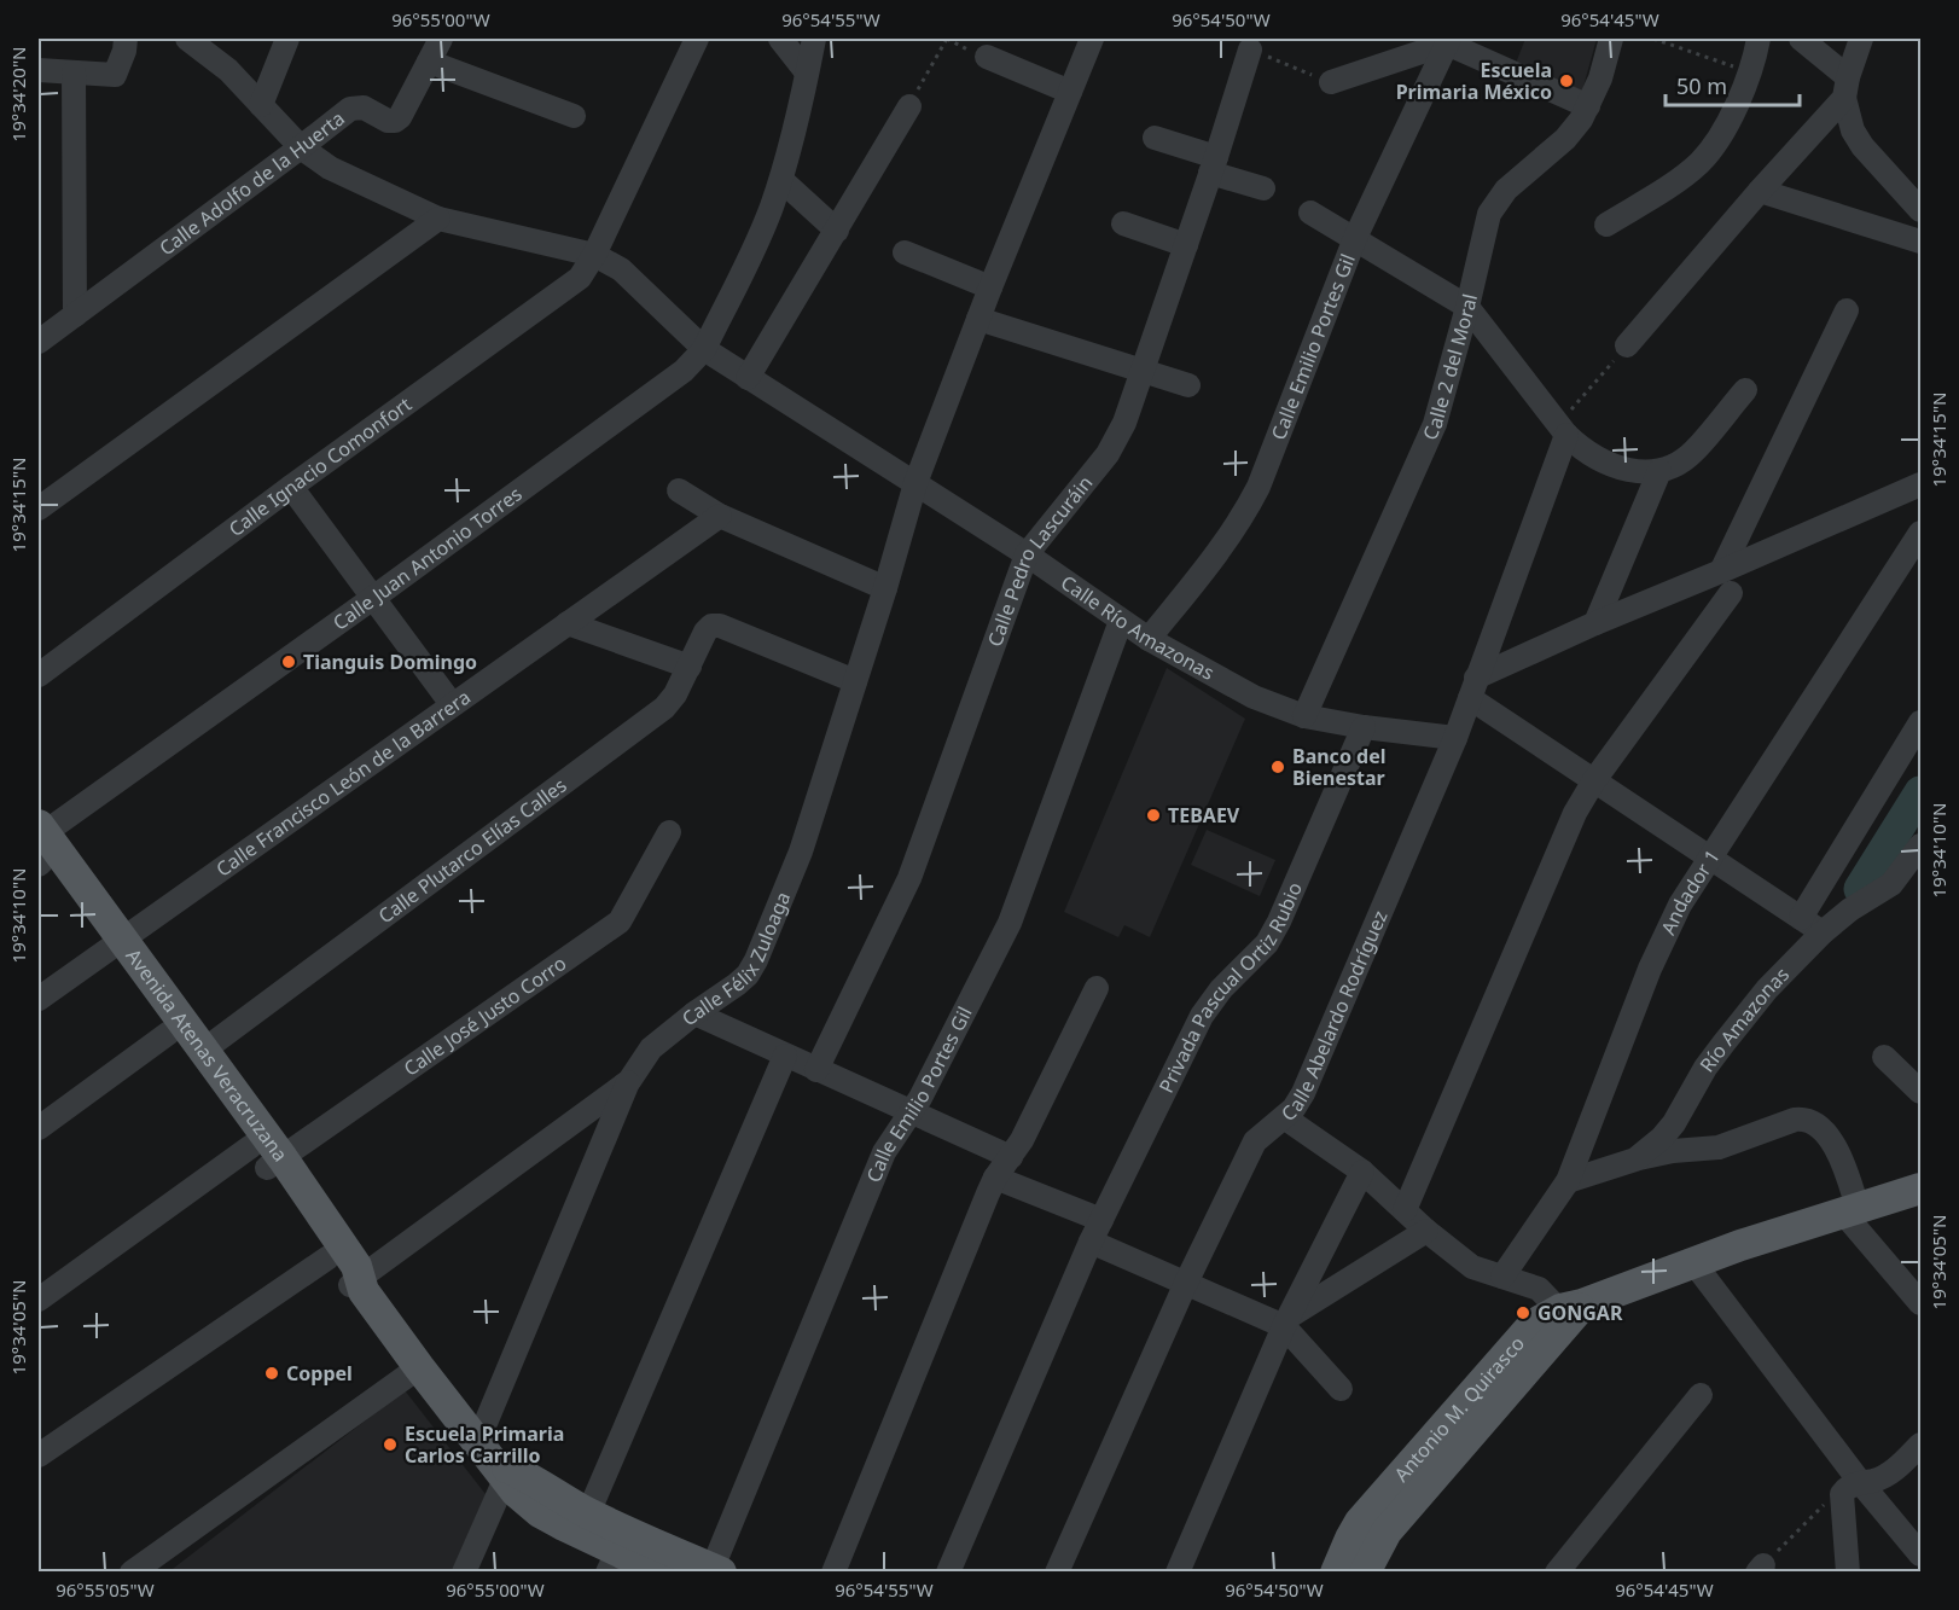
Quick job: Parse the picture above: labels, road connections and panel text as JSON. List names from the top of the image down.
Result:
{
  "streets": {
    "main road": ["Avenida Atenas Veracruzana", "Antonio M. Quirasco"],
    "street": [
      "Calle Adolfo de la Huerta",
      "Calle Emilio Portes Gil",
      "Calle 2 del Moral",
      "Calle Ignacio Comonfort",
      "Calle Juan Antonio Torres",
      "Calle Pedro Lascuráin",
      "Calle Río Amazonas",
      "Calle Francisco León de la Barrera",
      "Calle Plutarco Elías Calles",
      "Andador 1",
      "Calle Félix Zuloaga",
      "Privada Pascual Ortiz Rubio",
      "Calle Abelardo Rodríguez",
      "Calle José Justo Corro",
      "Río Amazonas"
    ]
  },
  "crossings": [
    ["Calle Adolfo de la Huerta", "Calle Río Amazonas"],
    ["Calle Emilio Portes Gil", "Calle Río Amazonas"],
    ["Calle Emilio Portes Gil", "Avenida Atenas Veracruzana"],
    ["Calle 2 del Moral", "Calle Río Amazonas"],
    ["Calle Ignacio Comonfort", "Calle Río Amazonas"],
    ["Calle Juan Antonio Torres", "Calle Río Amazonas"],
    ["Calle Juan Antonio Torres", "Avenida Atenas Veracruzana"],
    ["Calle Pedro Lascuráin", "Calle Río Amazonas"],
    ["Calle Río Amazonas", "Calle Félix Zuloaga"],
    ["Calle Río Amazonas", "Privada Pascual Ortiz Rubio"],
    ["Calle Río Amazonas", "Calle Abelardo Rodríguez"],
    ["Calle Francisco León de la Barrera", "Avenida Atenas Veracruzana"],
    ["Calle Plutarco Elías Calles", "Calle Félix Zuloaga"],
    ["Calle Plutarco Elías Calles", "Avenida Atenas Veracruzana"],
    ["Andador 1", "Río Amazonas"],
    ["Calle Félix Zuloaga", "Avenida Atenas Veracruzana"],
    ["Calle José Justo Corro", "Avenida Atenas Veracruzana"]
  ],
  "places": [
    "Escuela Primaria México",
    "Tianguis Domingo",
    "Banco del Bienestar",
    "TEBAEV",
    "GONGAR",
    "Coppel",
    "Escuela Primaria Carlos Carrillo"
  ],
  "scale_bar": "50 m",
  "coordinates": [
    "96°55'00\"W",
    "96°54'55\"W",
    "96°54'50\"W",
    "96°54'45\"W",
    "19°34'20\"N",
    "19°34'15\"N",
    "19°34'10\"N",
    "19°34'05\"N",
    "96°55'05\"W"
  ]
}
